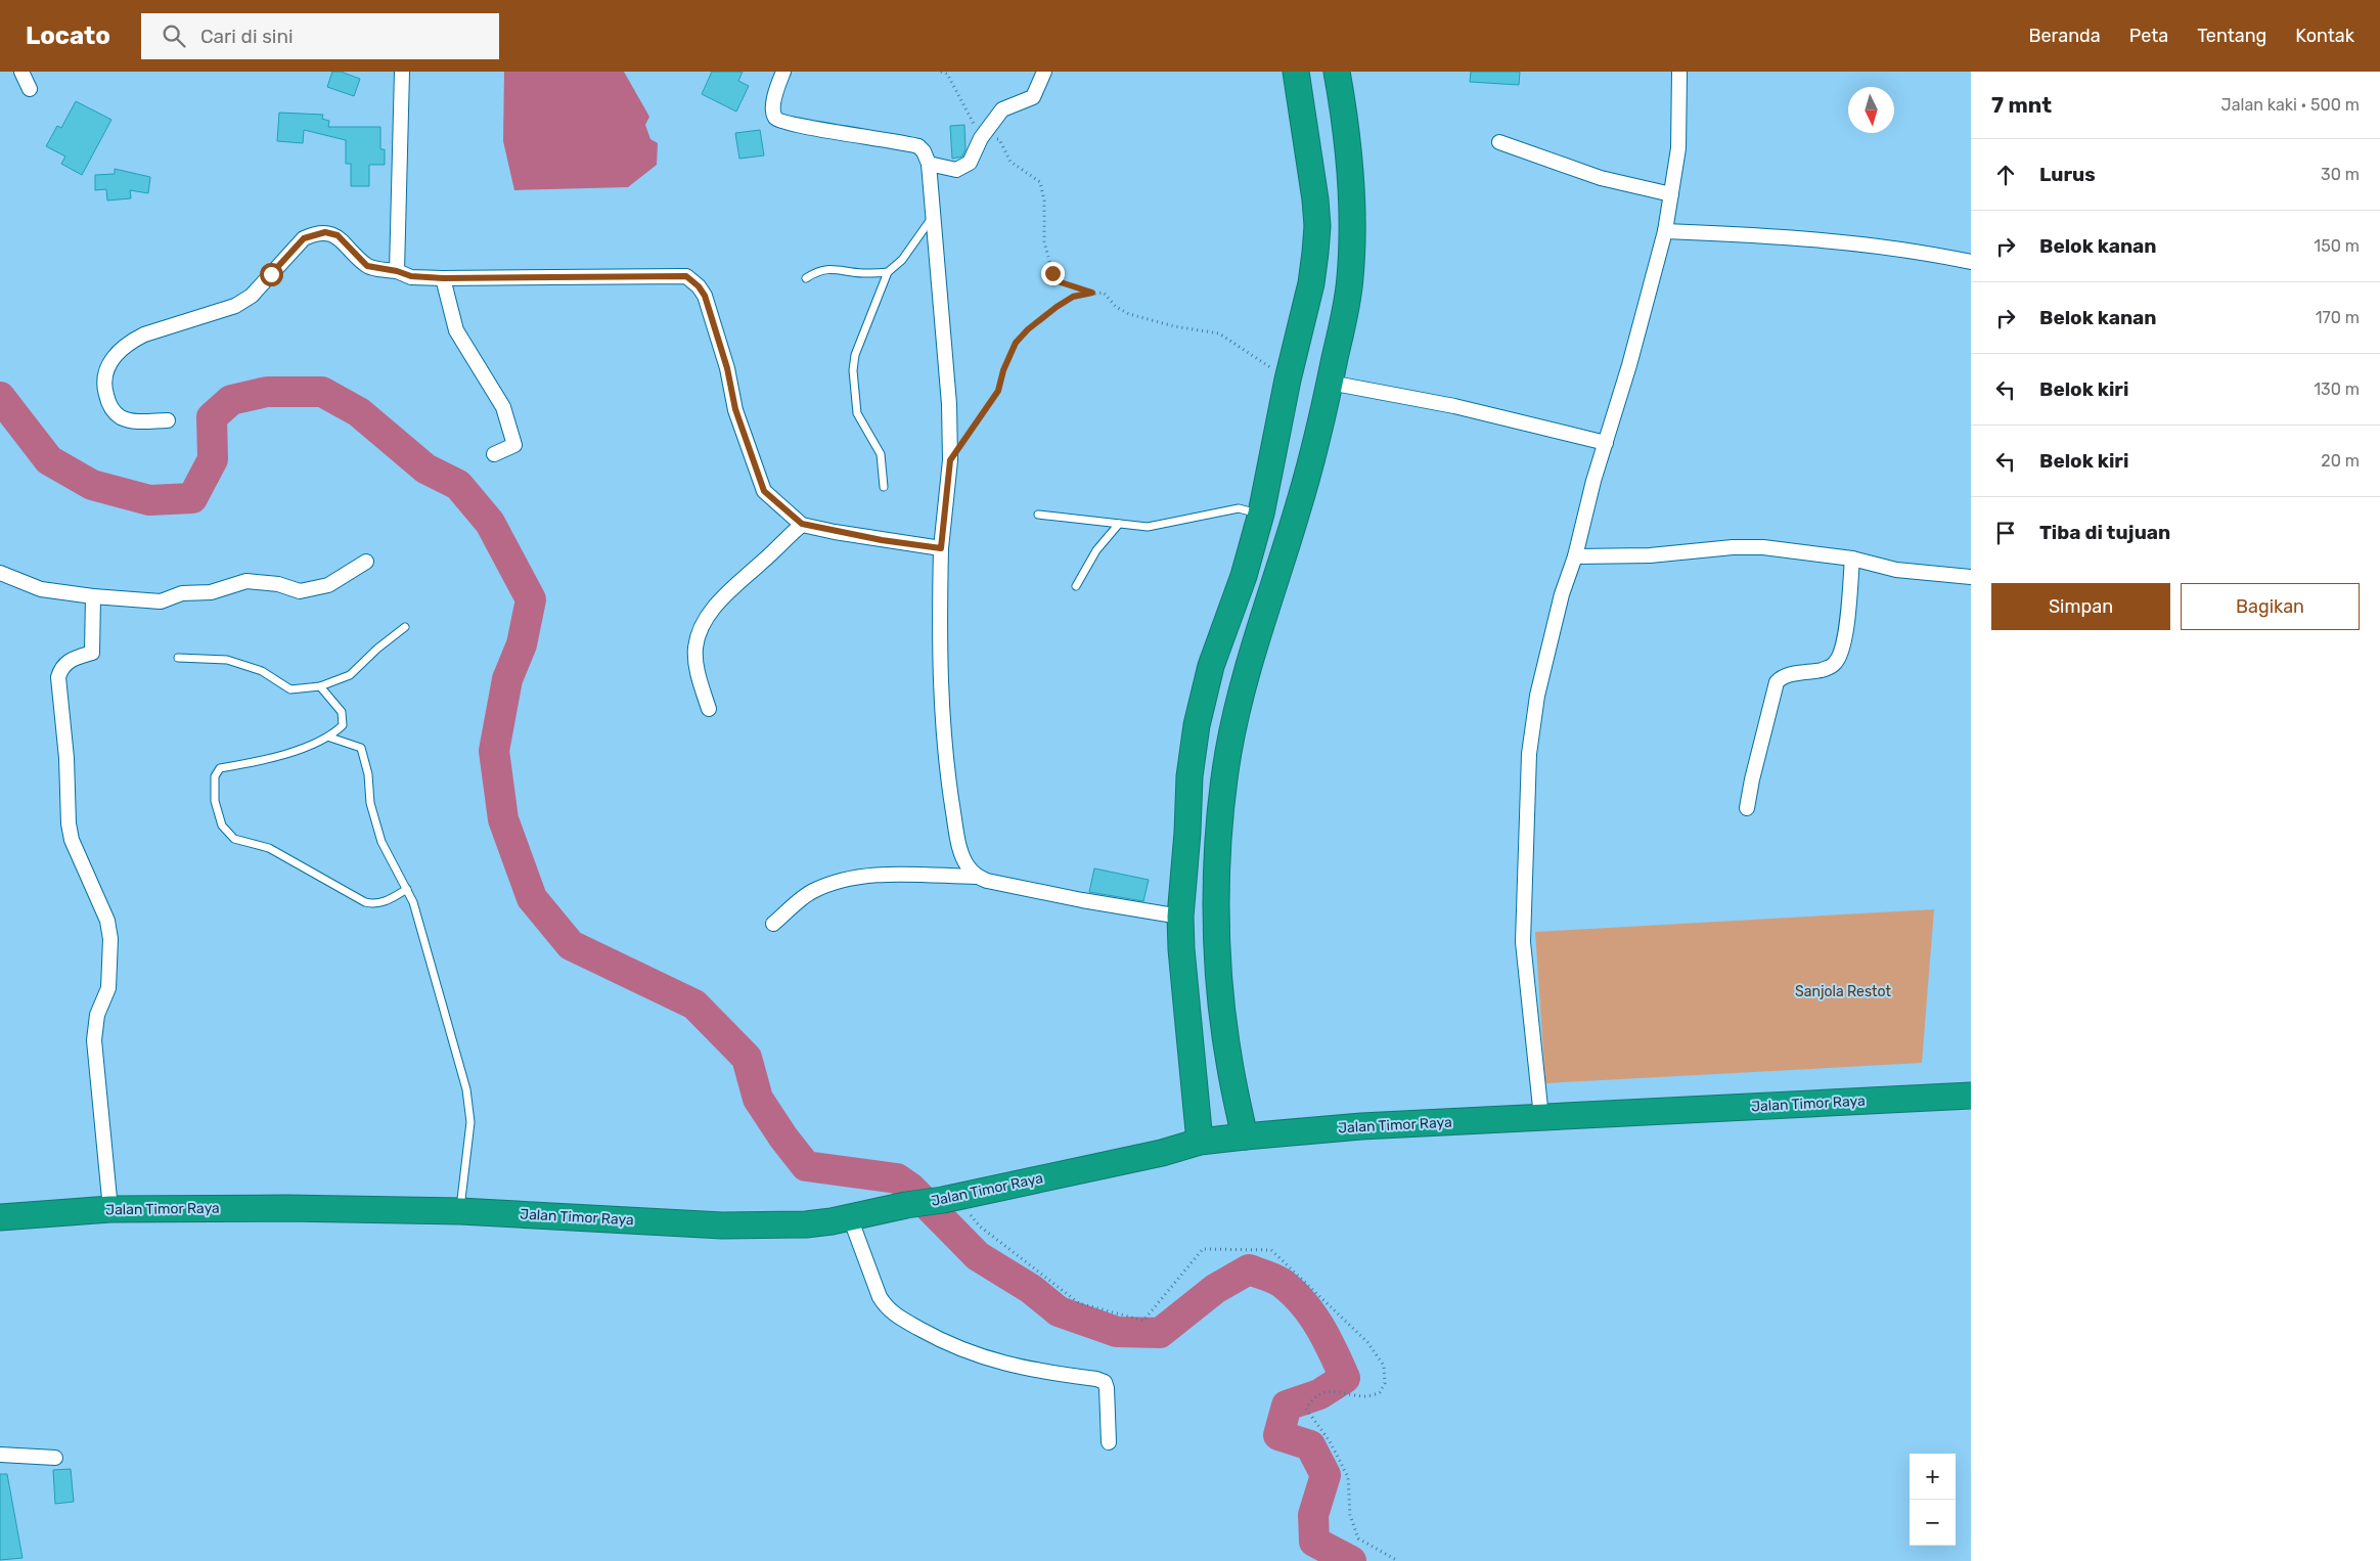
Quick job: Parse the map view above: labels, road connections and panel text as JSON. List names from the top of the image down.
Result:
{
  "streets": {
    "highway": ["Jalan Timor Raya"]
  },
  "parks": ["Sanjola Restot"],
  "north": "bottom",
  "page": {
    "header": "Locato",
    "search": "Cari di sini",
    "nav": [
      "Beranda",
      "Peta",
      "Tentang",
      "Kontak"
    ],
    "heading": ["7 mnt", "Jalan kaki · 500 m"],
    "list": [
      ["Lurus", "30 m"],
      ["Belok kanan", "150 m"],
      ["Belok kanan", "170 m"],
      ["Belok kiri", "130 m"],
      ["Belok kiri", "20 m"],
      "Tiba di tujuan"
    ],
    "buttons": ["Simpan", "Bagikan"],
    "map_buttons": ["+", "−"]
  }
}
